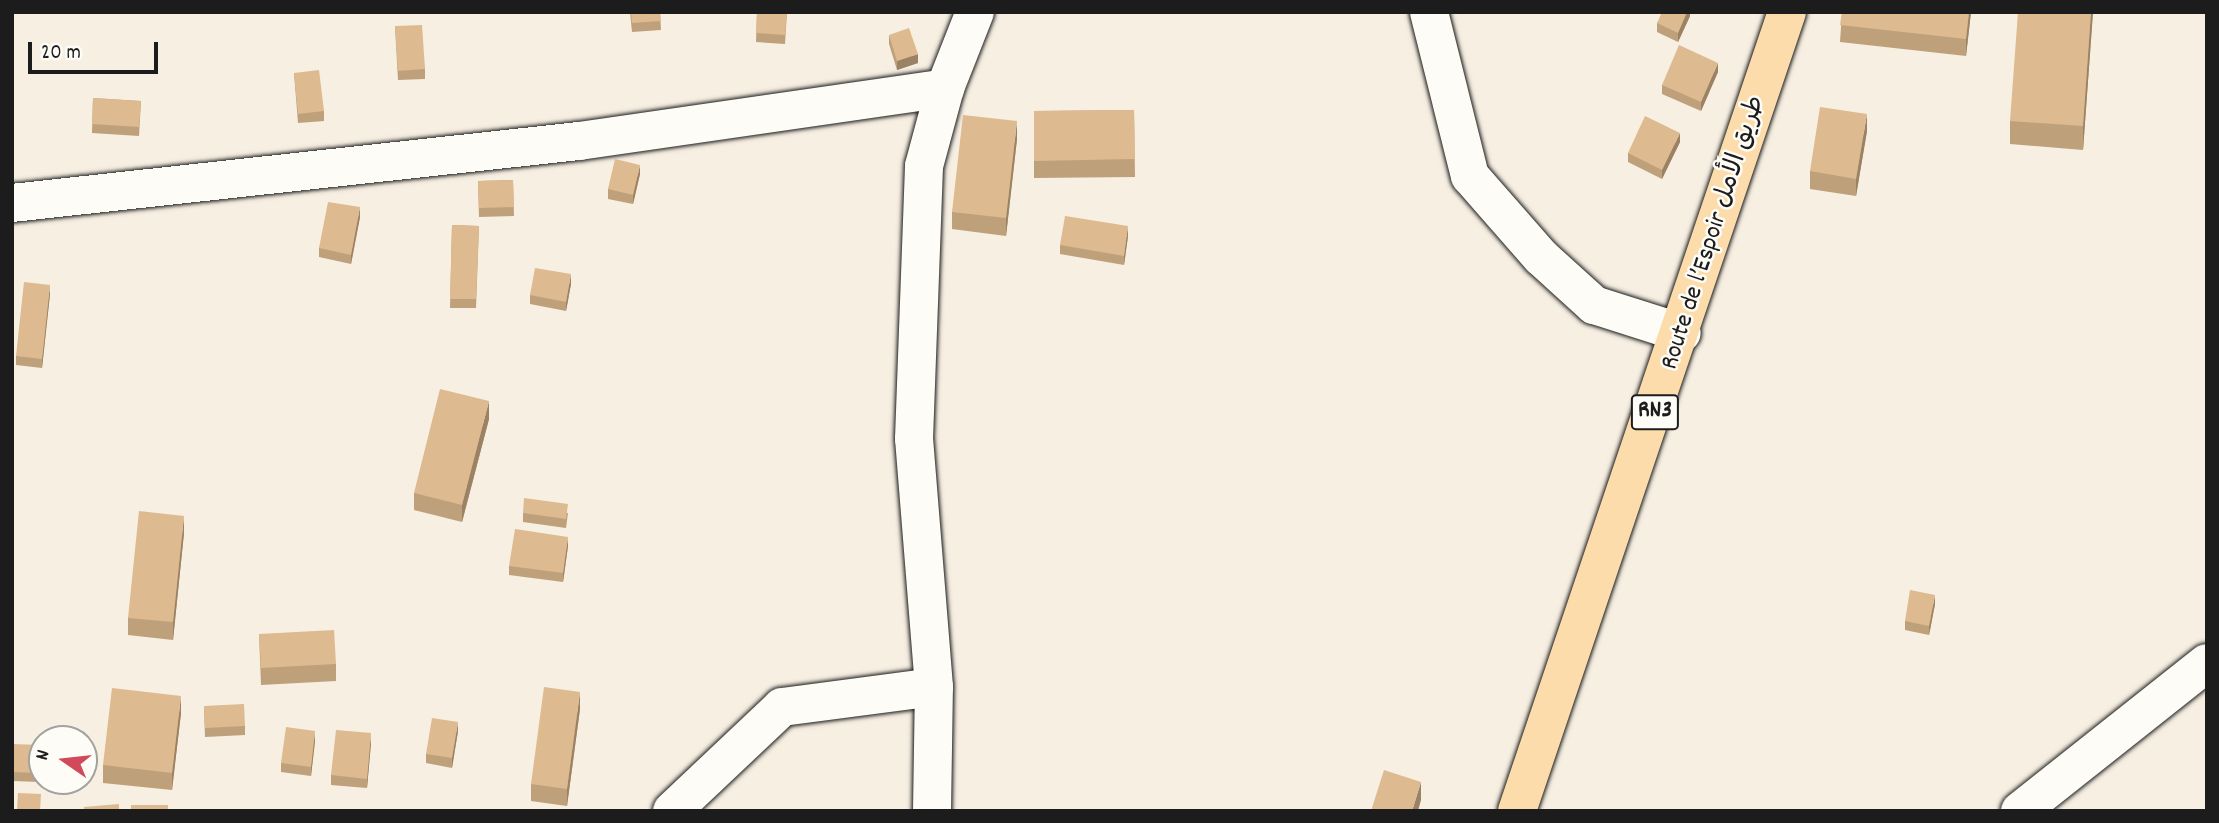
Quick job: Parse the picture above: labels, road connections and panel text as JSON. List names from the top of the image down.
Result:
{
  "streets": {
    "highway": ["Route de l’Espoir طريق الأمل", "RN3"]
  },
  "scale_bar": "20 m",
  "north": "left"
}
